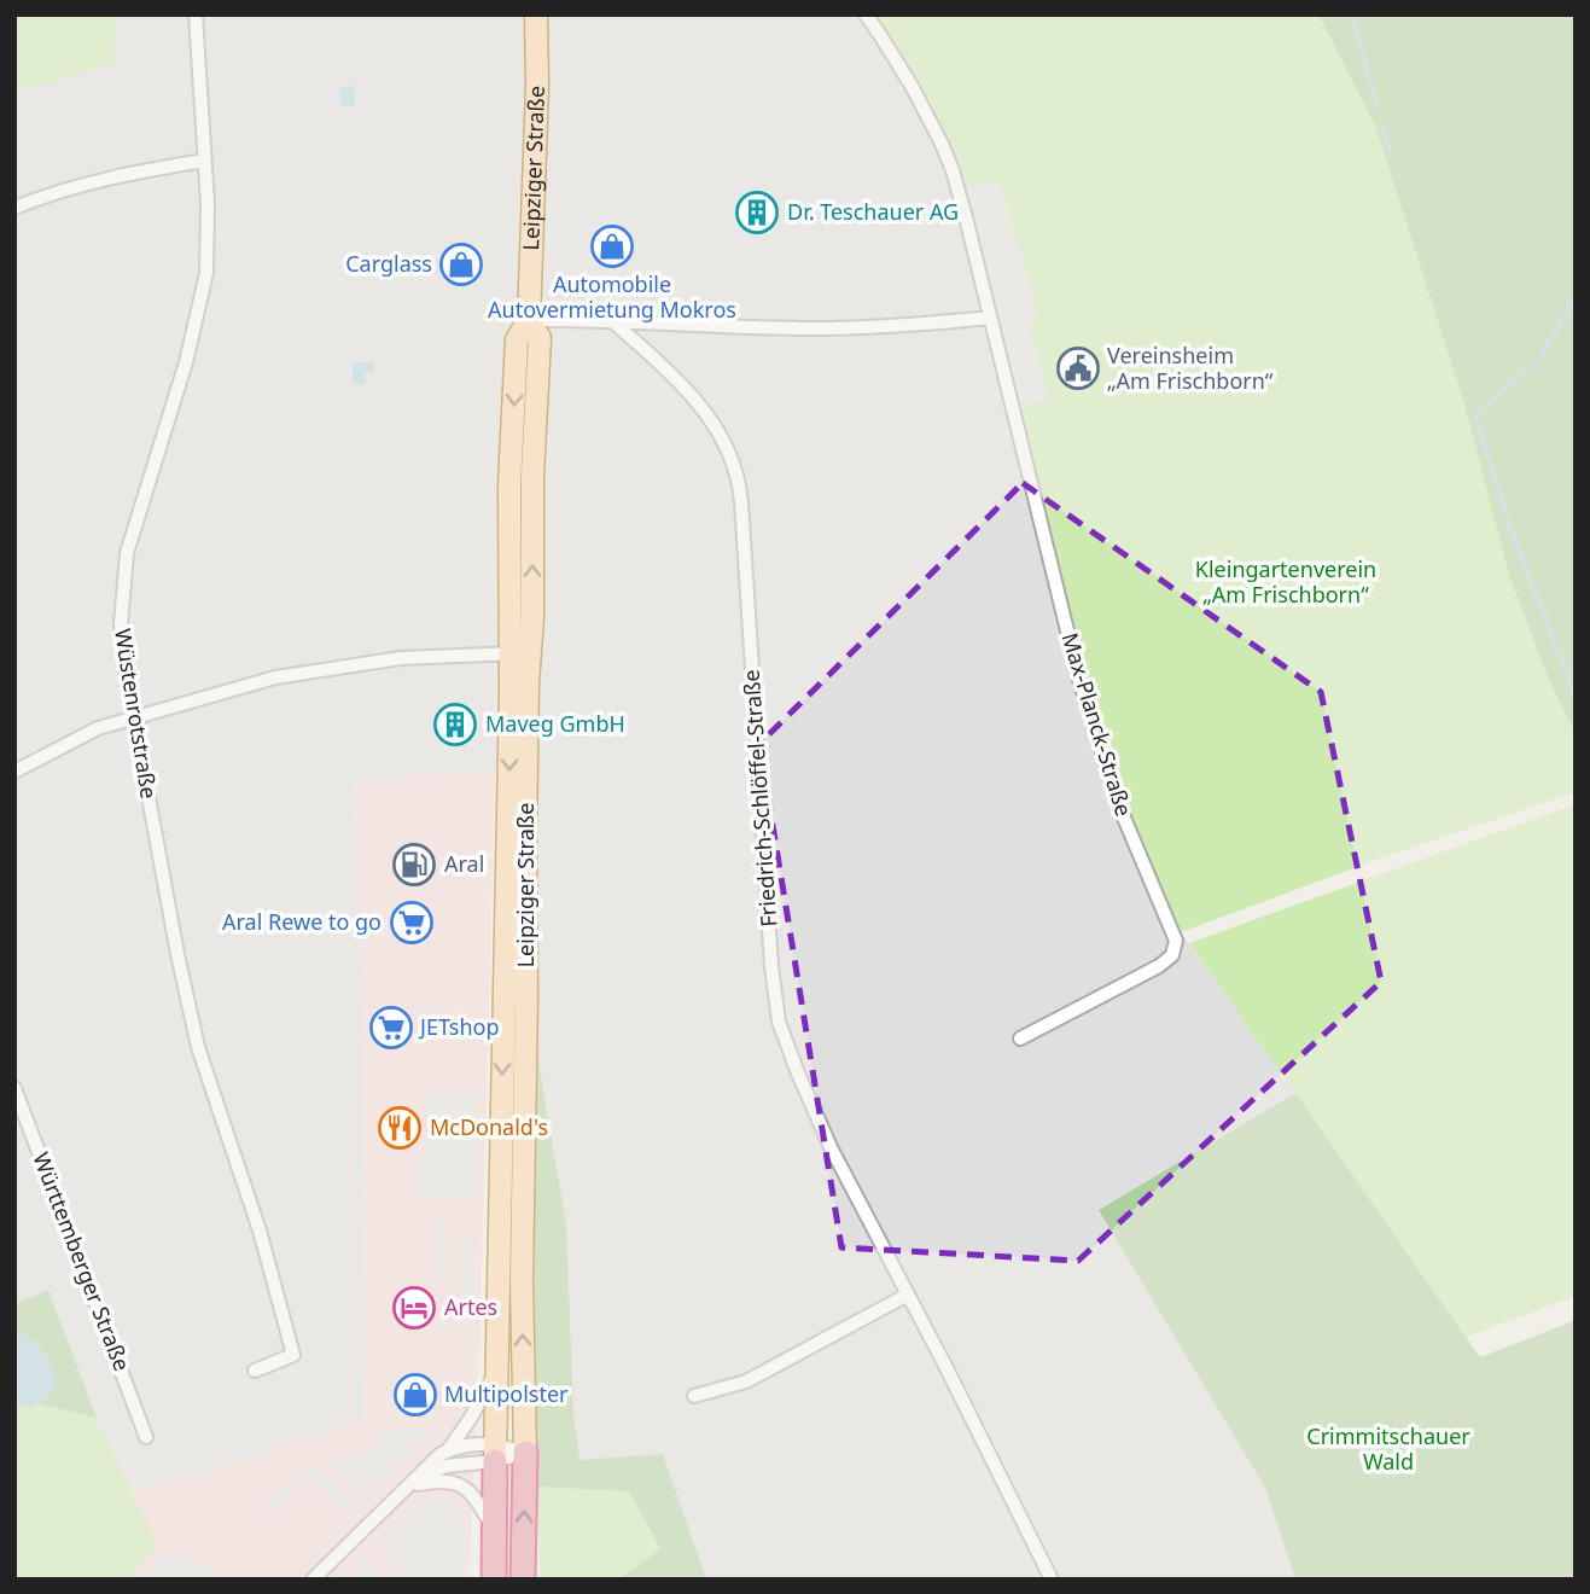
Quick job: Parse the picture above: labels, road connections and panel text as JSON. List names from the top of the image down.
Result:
{
  "streets": {
    "highway": ["Leipziger Straße"],
    "street": [
      "Wüstenrotstraße",
      "Max-Planck-Straße",
      "Friedrich-Schlöffel-Straße",
      "Württemberger Straße"
    ]
  },
  "parks": ["Kleingartenverein „Am Frischborn“", "Crimmitschauer Wald"],
  "places": {
    "building": ["Dr. Teschauer AG", "Maveg GmbH"],
    "shop": ["Automobile Autovermietung Mokros", "Carglass", "Multipolster"],
    "public building": ["Vereinsheim „Am Frischborn“"],
    "fuel station": ["Aral"],
    "supermarket": ["Aral Rewe to go", "JETshop"],
    "restaurant": ["McDonald's"],
    "hotel": ["Artes"]
  }
}
